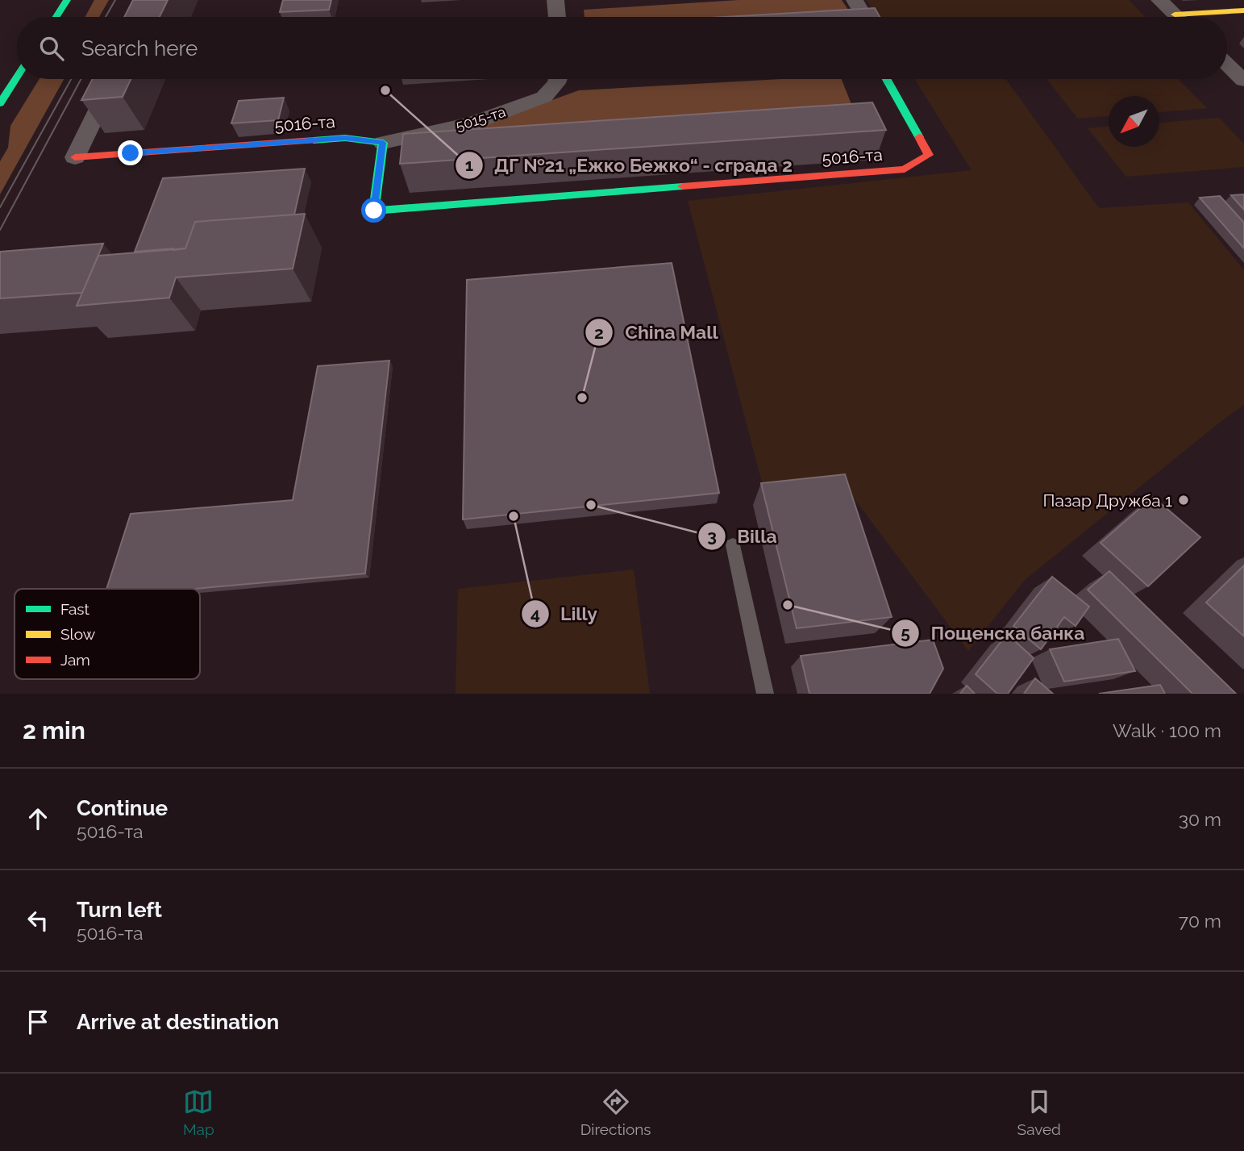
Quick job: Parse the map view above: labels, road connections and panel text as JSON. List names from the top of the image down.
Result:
{
  "streets": {
    "street": ["5015-та", "5016-та"]
  },
  "crossings": [
    ["5015-та", "5016-та"]
  ],
  "places": [
    "ДГ №21 „Ежко Бежко“ - сграда 2",
    "China Mall",
    "Пазар Дружба 1",
    "Billa",
    "Lilly",
    "Пощенска банка"
  ],
  "legend": ["Fast", "Slow", "Jam"],
  "north": "bottom left",
  "page": {
    "search": "Search here",
    "heading": ["2 min", "Walk · 100 m"],
    "list": [
      ["Continue", "5016-та", "30 m"],
      ["Turn left", "5016-та", "70 m"],
      "Arrive at destination"
    ],
    "nav": ["Map", "Directions", "Saved"]
  }
}
